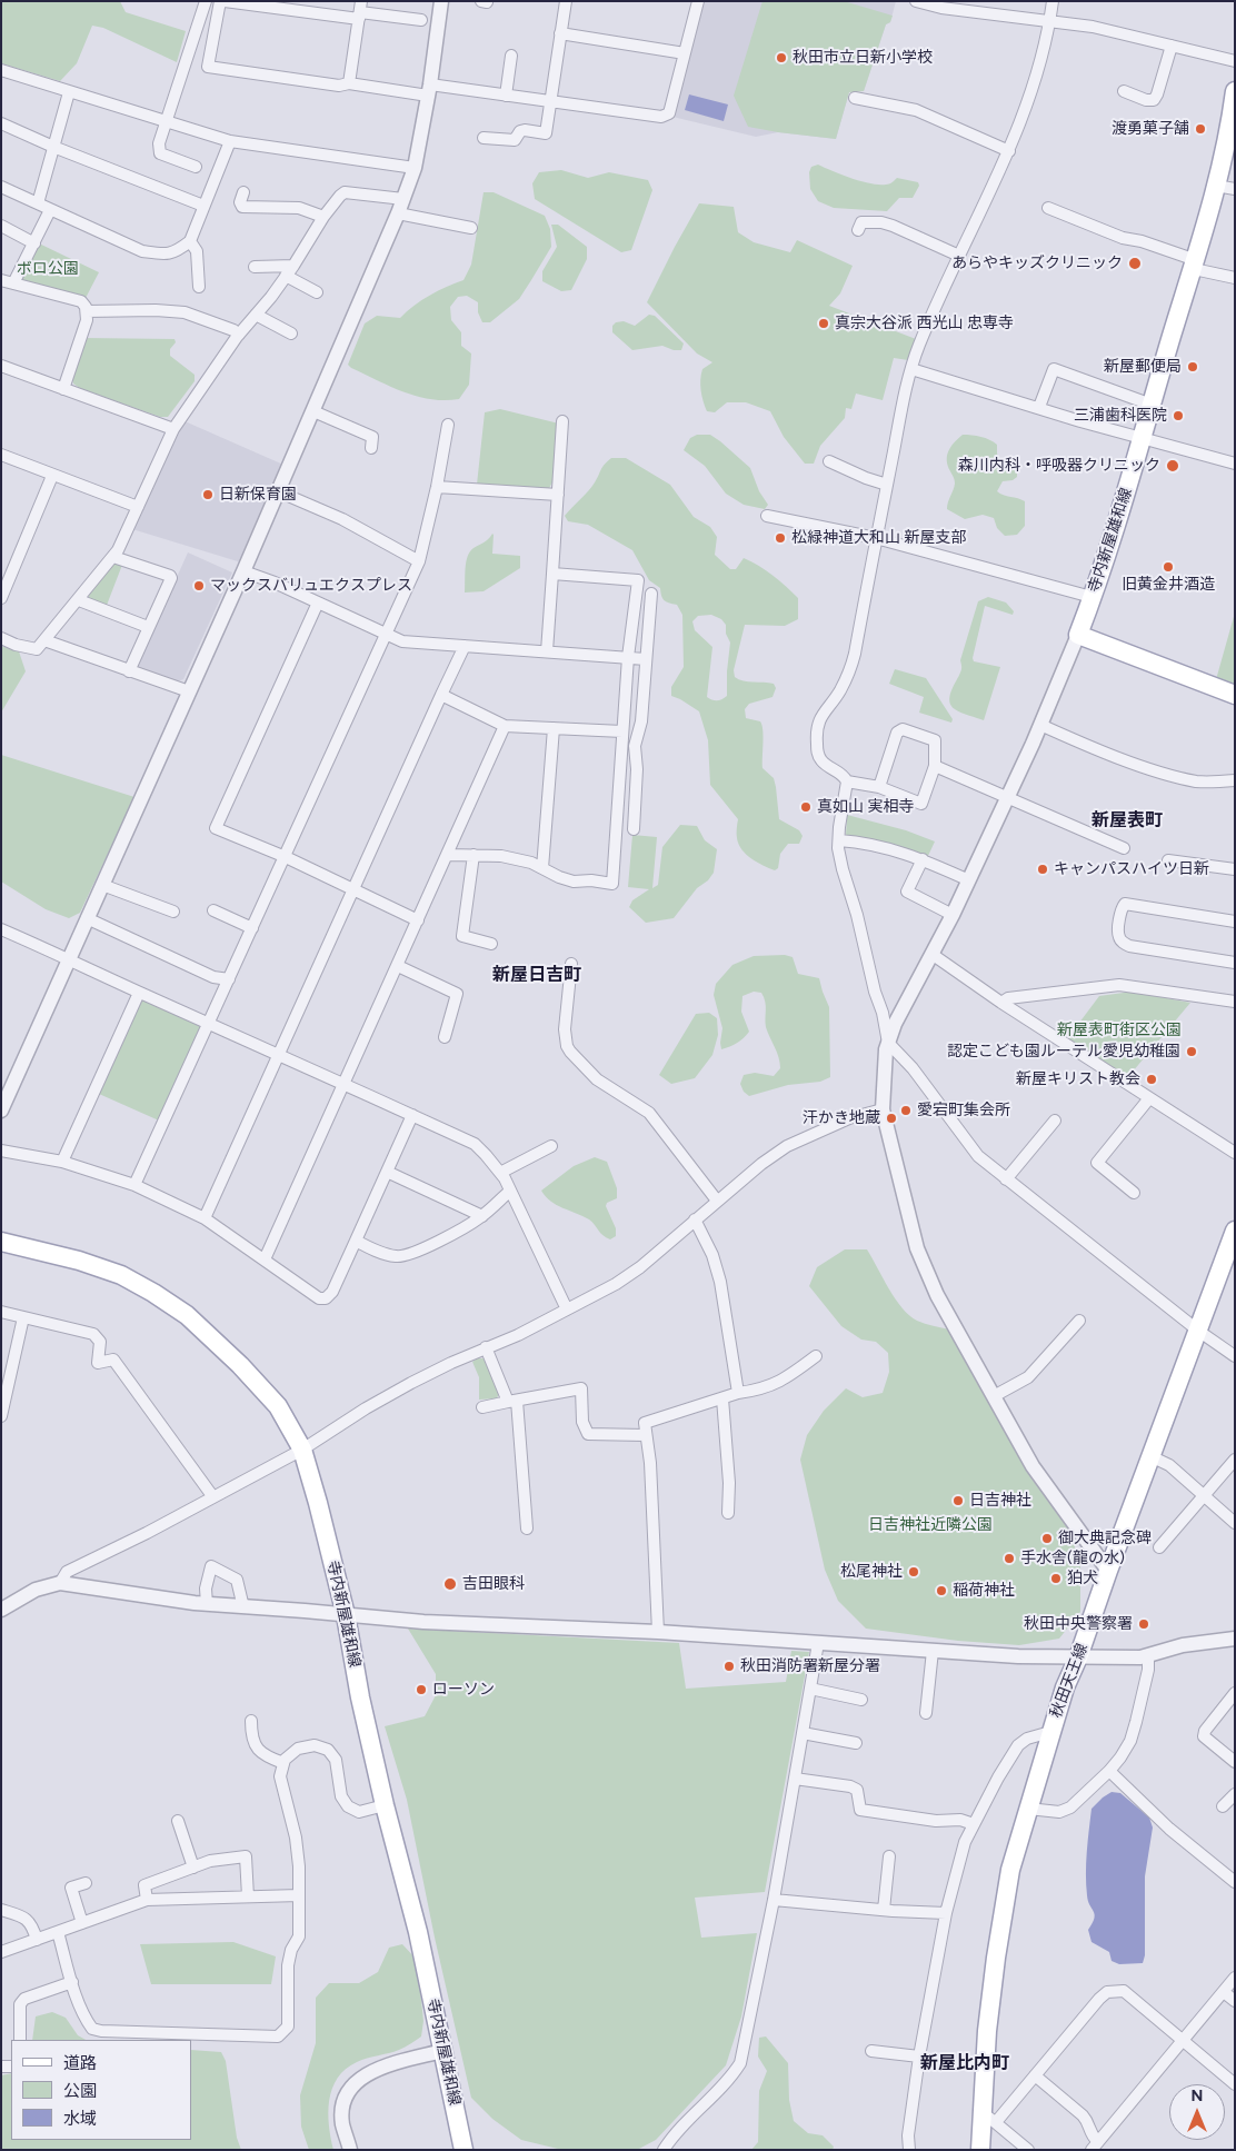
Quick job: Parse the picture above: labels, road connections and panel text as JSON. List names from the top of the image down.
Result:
{
  "streets": {
    "main road": ["寺内新屋雄和線", "秋田天王線"]
  },
  "districts": ["新屋表町", "新屋日吉町", "新屋比内町"],
  "parks": ["ボロ公園", "新屋表町街区公園", "日吉神社近隣公園"],
  "places": [
    "秋田市立日新小学校",
    "渡勇菓子舗",
    "あらやキッズクリニック",
    "真宗大谷派 西光山 忠専寺",
    "新屋郵便局",
    "三浦歯科医院",
    "森川内科・呼吸器クリニック",
    "日新保育園",
    "松緑神道大和山 新屋支部",
    "旧黄金井酒造",
    "マックスバリュエクスプレス",
    "真如山 実相寺",
    "キャンパスハイツ日新",
    "認定こども園ルーテル愛児幼稚園",
    "新屋キリスト教会",
    "愛宕町集会所",
    "汗かき地蔵",
    "日吉神社",
    "御大典記念碑",
    "手水舎(龍の水)",
    "松尾神社",
    "狛犬",
    "吉田眼科",
    "稲荷神社",
    "秋田中央警察署",
    "秋田消防署新屋分署",
    "ローソン"
  ],
  "legend": ["道路", "公園", "水域"],
  "north": "top"
}
